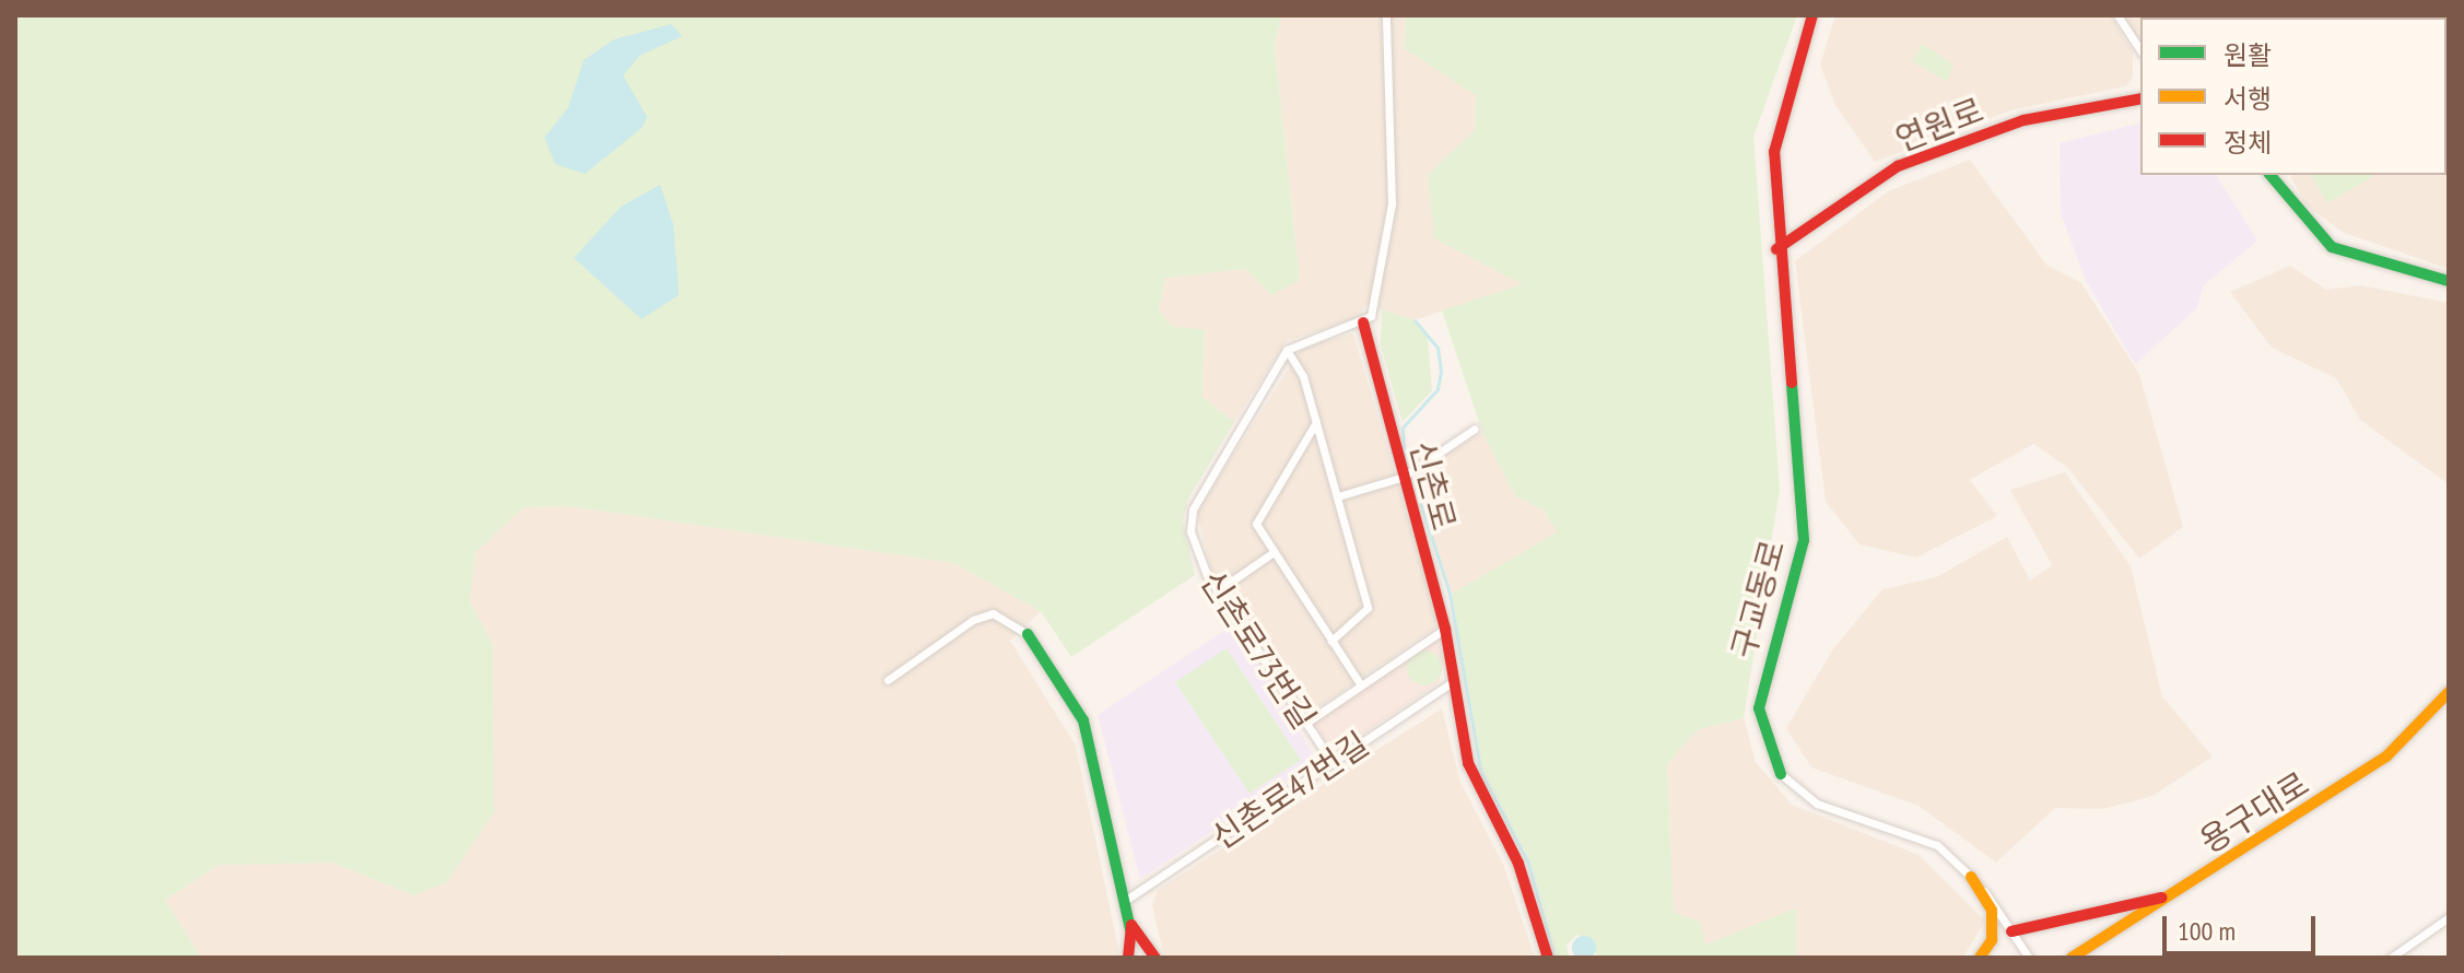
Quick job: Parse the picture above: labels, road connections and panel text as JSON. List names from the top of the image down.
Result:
{
  "streets": {
    "street": [
      "연원로",
      "신촌로",
      "구교동로",
      "신촌로73번길",
      "신촌로47번길",
      "용구대로"
    ]
  },
  "crossings": [
    ["연원로", "구교동로"],
    ["신촌로", "신촌로47번길"],
    ["신촌로73번길", "신촌로47번길"]
  ],
  "legend": ["원활", "서행", "정체"],
  "scale_bar": "100 m"
}
